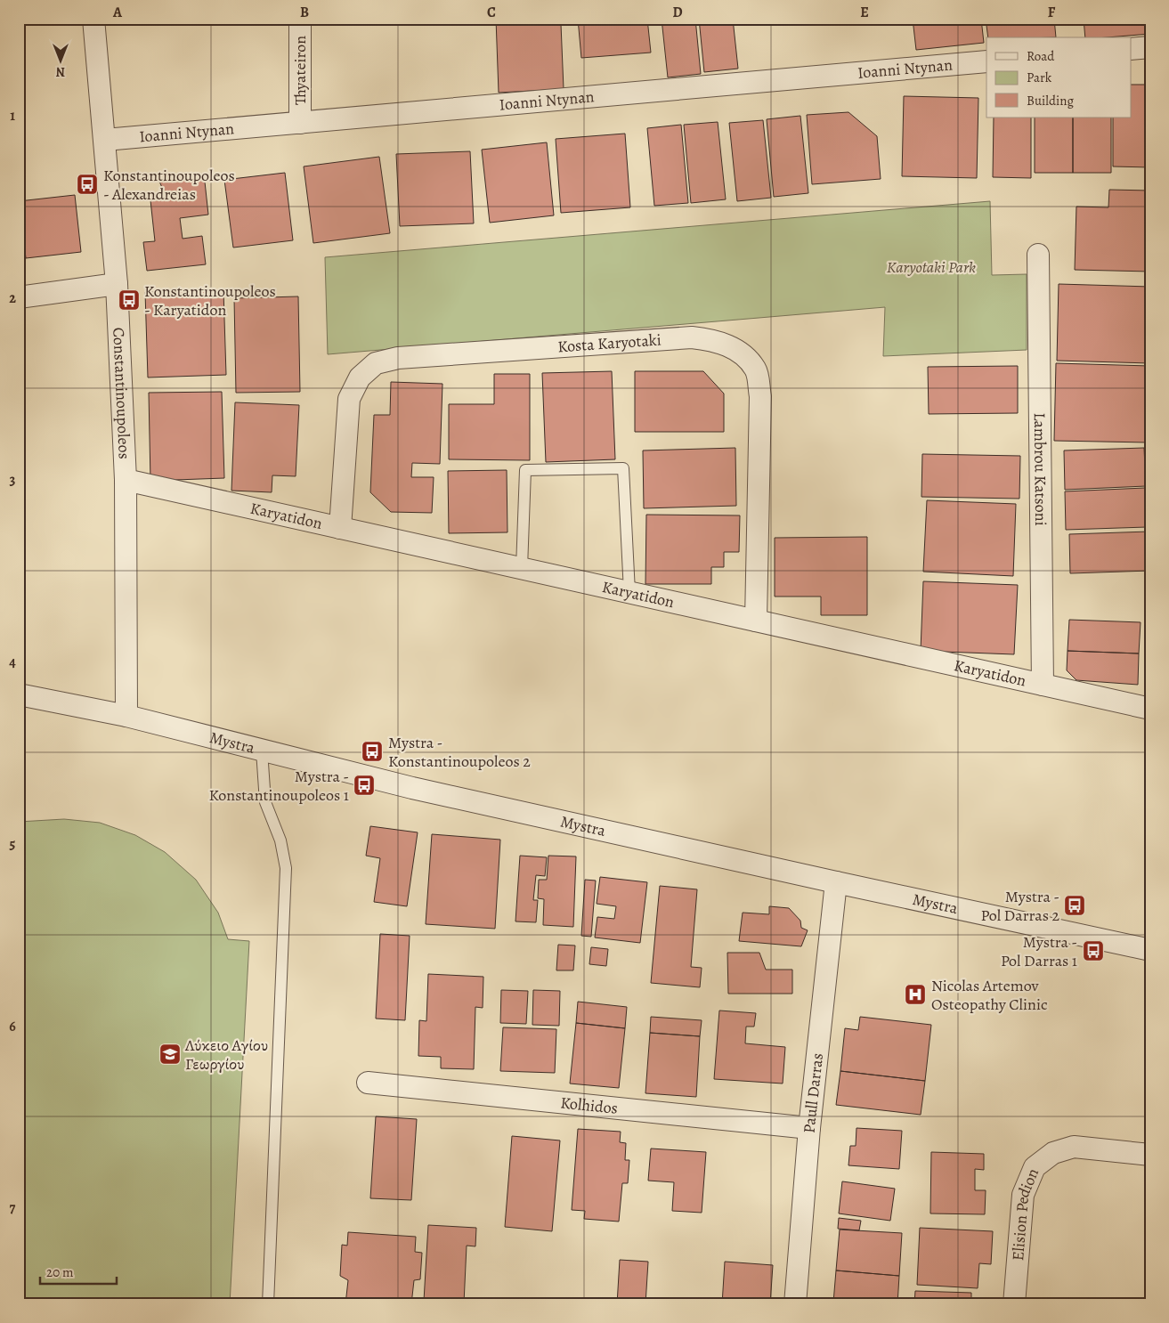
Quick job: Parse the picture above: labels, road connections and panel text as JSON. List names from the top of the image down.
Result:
{
  "streets": {
    "street": [
      "Ioanni Ntynan",
      "Thyateiron",
      "Kosta Karyotaki",
      "Constantinoupoleos",
      "Lambrou Katsoni",
      "Karyatidon",
      "Mystra",
      "Paull Darras",
      "Kolhidos",
      "Elision Pedion"
    ]
  },
  "crossings": [
    ["Ioanni Ntynan", "Thyateiron"],
    ["Ioanni Ntynan", "Constantinoupoleos"],
    ["Kosta Karyotaki", "Karyatidon"],
    ["Constantinoupoleos", "Karyatidon"],
    ["Constantinoupoleos", "Mystra"],
    ["Lambrou Katsoni", "Karyatidon"],
    ["Mystra", "Paull Darras"],
    ["Paull Darras", "Kolhidos"]
  ],
  "parks": ["Karyotaki Park"],
  "places": {
    "bus stop": [
      "Konstantinoupoleos - Alexandreias",
      "Konstantinoupoleos - Karyatidon",
      "Mystra - Konstantinoupoleos 2",
      "Mystra - Konstantinoupoleos 1",
      "Mystra - Pol Darras 2",
      "Mystra - Pol Darras 1"
    ],
    "hospital": ["Nicolas Artemov Osteopathy Clinic"],
    "school or university": ["Λύκειο Αγίου Γεωργίου"]
  },
  "legend": ["Road", "Park", "Building"],
  "scale_bar": "20 m",
  "north": "bottom",
  "grid": {
    "columns": [
      "A",
      "B",
      "C",
      "D",
      "E",
      "F"
    ],
    "rows": [
      "1",
      "2",
      "3",
      "4",
      "5",
      "6",
      "7"
    ]
  }
}
